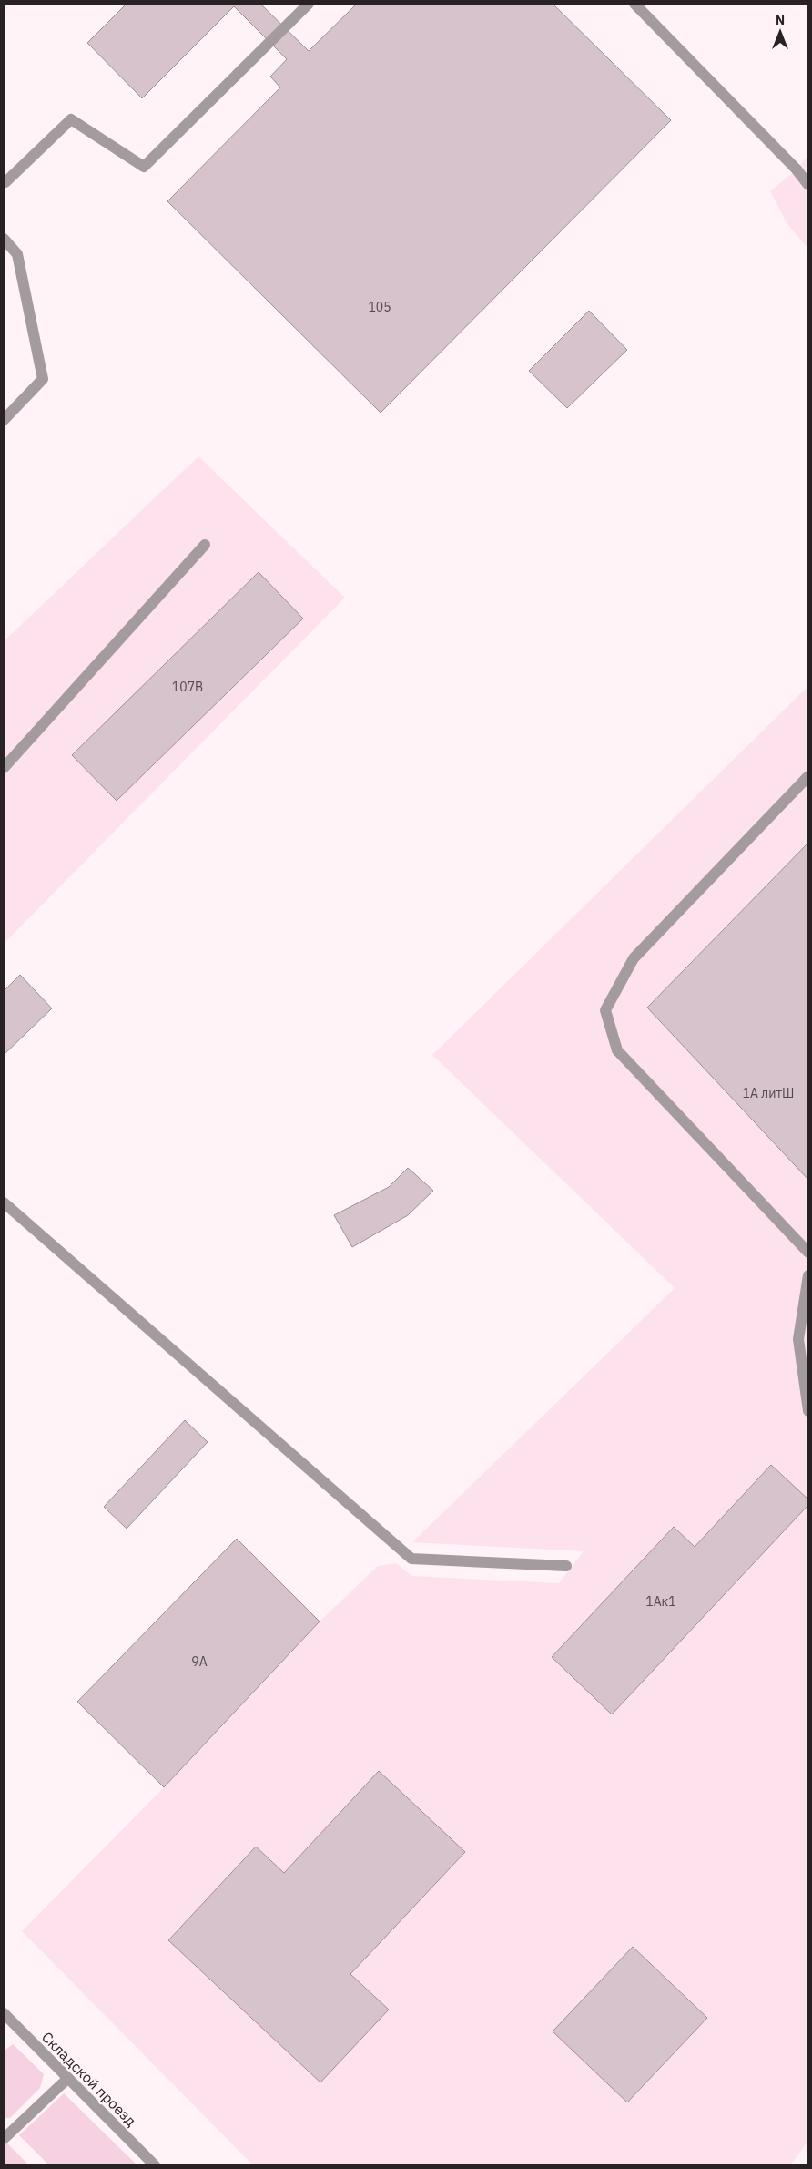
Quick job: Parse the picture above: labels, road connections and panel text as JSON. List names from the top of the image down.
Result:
{
  "streets": {
    "street": ["Складской проезд"]
  },
  "house_numbers": [
    "105",
    "107В",
    "1А литШ",
    "1Ак1",
    "9А"
  ],
  "north": "top"
}
